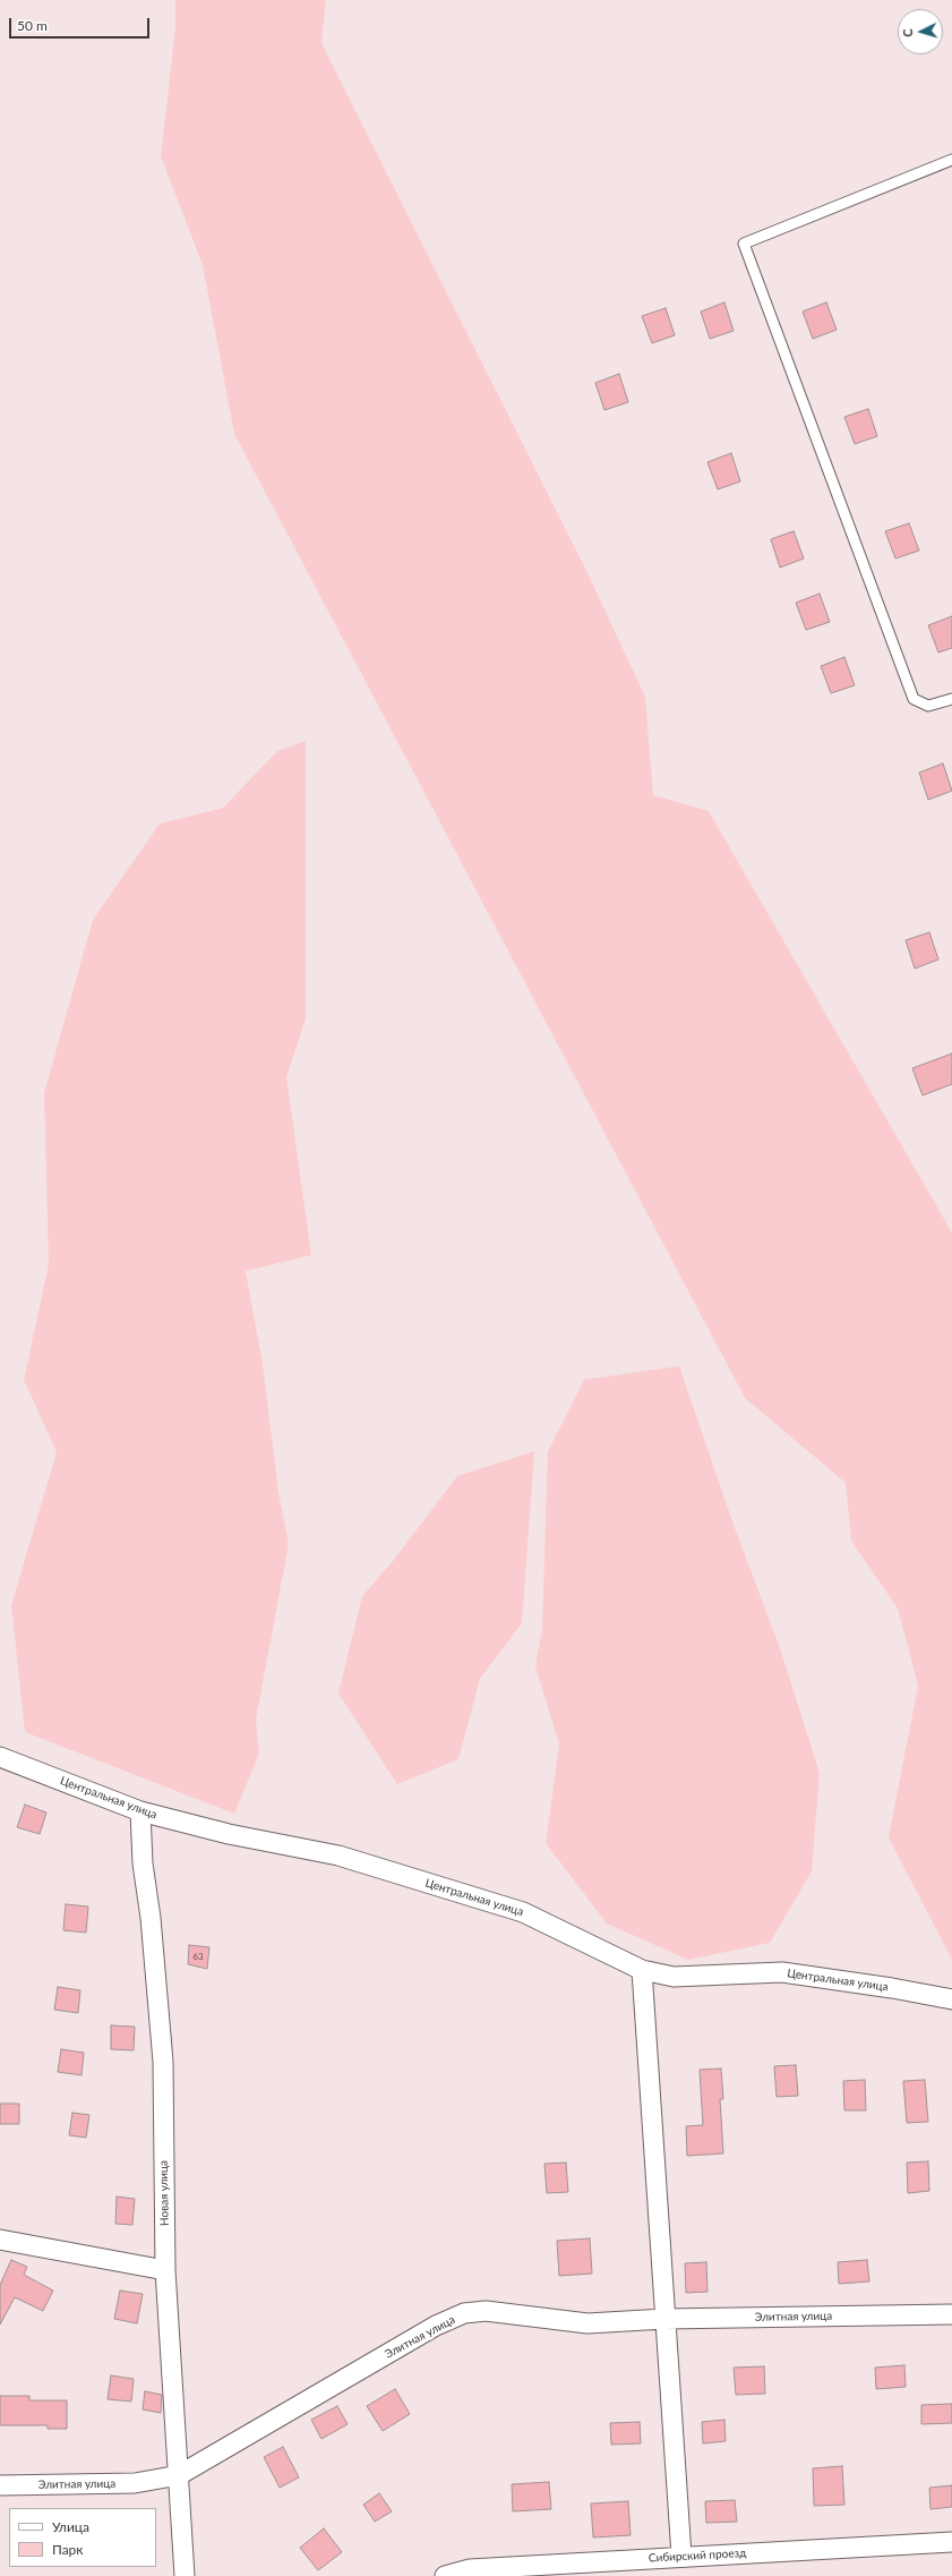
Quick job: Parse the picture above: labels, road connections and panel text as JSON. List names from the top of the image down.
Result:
{
  "streets": {
    "street": [
      "Центральная улица",
      "Новая улица",
      "Элитная улица",
      "Сибирский проезд"
    ]
  },
  "crossings": [
    ["Центральная улица", "Новая улица"],
    ["Новая улица", "Элитная улица"]
  ],
  "house_numbers": ["63"],
  "legend": ["Улица", "Парк"],
  "scale_bar": "50 m",
  "north": "left"
}
